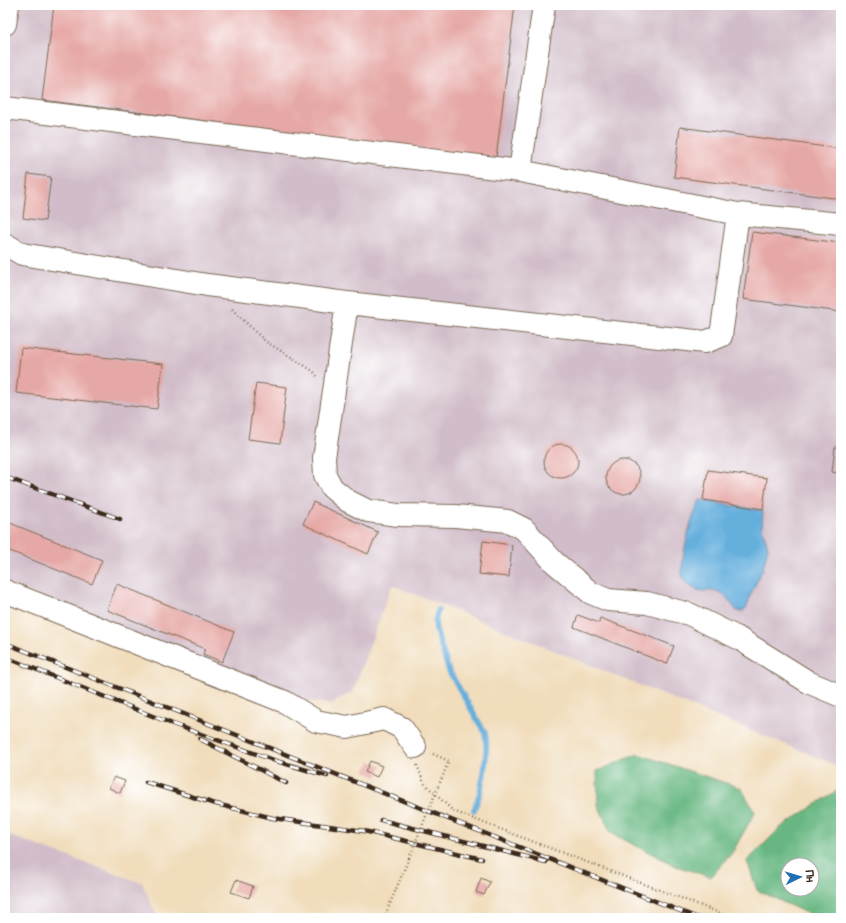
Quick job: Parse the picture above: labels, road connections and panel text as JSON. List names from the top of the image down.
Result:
{
  "north": "right"
}
